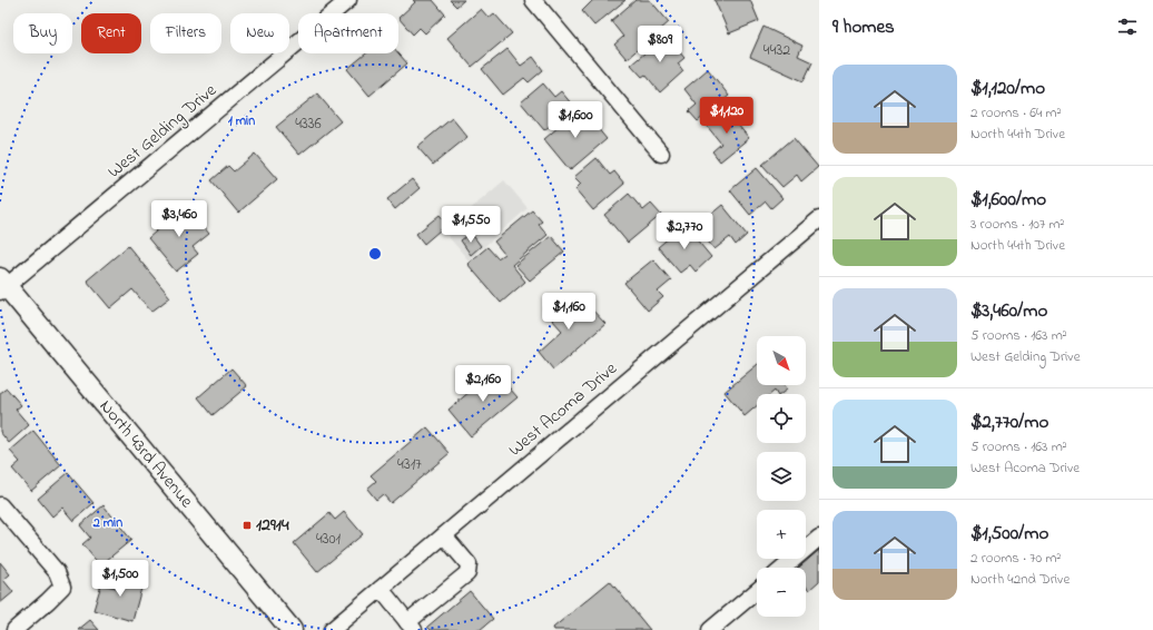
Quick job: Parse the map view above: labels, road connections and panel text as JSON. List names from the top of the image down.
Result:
{
  "streets": {
    "main road": ["North 43rd Avenue"],
    "street": ["West Gelding Drive", "West Acoma Drive"]
  },
  "crossings": [
    ["West Gelding Drive", "North 43rd Avenue"]
  ],
  "places": {
    "transit": ["12914"]
  },
  "house_numbers": [
    "4432",
    "4336",
    "4317",
    "4301"
  ],
  "north": "bottom right",
  "page": {
    "heading": "9 homes",
    "chip": [
      "Buy",
      "Rent",
      "Filters",
      "New",
      "Apartment"
    ],
    "price": [
      "$809",
      "$1,120",
      "$1,600",
      "$3,460",
      "$1,550",
      "$2,770",
      "$1,160",
      "$2,160",
      "$1,500"
    ],
    "list": [
      {
        "name": "$1,120/mo",
        "note": "2 rooms · 64 m² · North 44th Drive"
      },
      {
        "name": "$1,600/mo",
        "note": "3 rooms · 107 m² · North 44th Drive"
      },
      {
        "name": "$3,460/mo",
        "note": "5 rooms · 163 m² · West Gelding Drive"
      },
      {
        "name": "$2,770/mo",
        "note": "5 rooms · 163 m² · West Acoma Drive"
      },
      {
        "name": "$1,500/mo",
        "note": "2 rooms · 70 m² · North 42nd Drive"
      }
    ],
    "map_buttons": ["+", "−"]
  },
  "rings": ["1 min", "2 min"]
}
